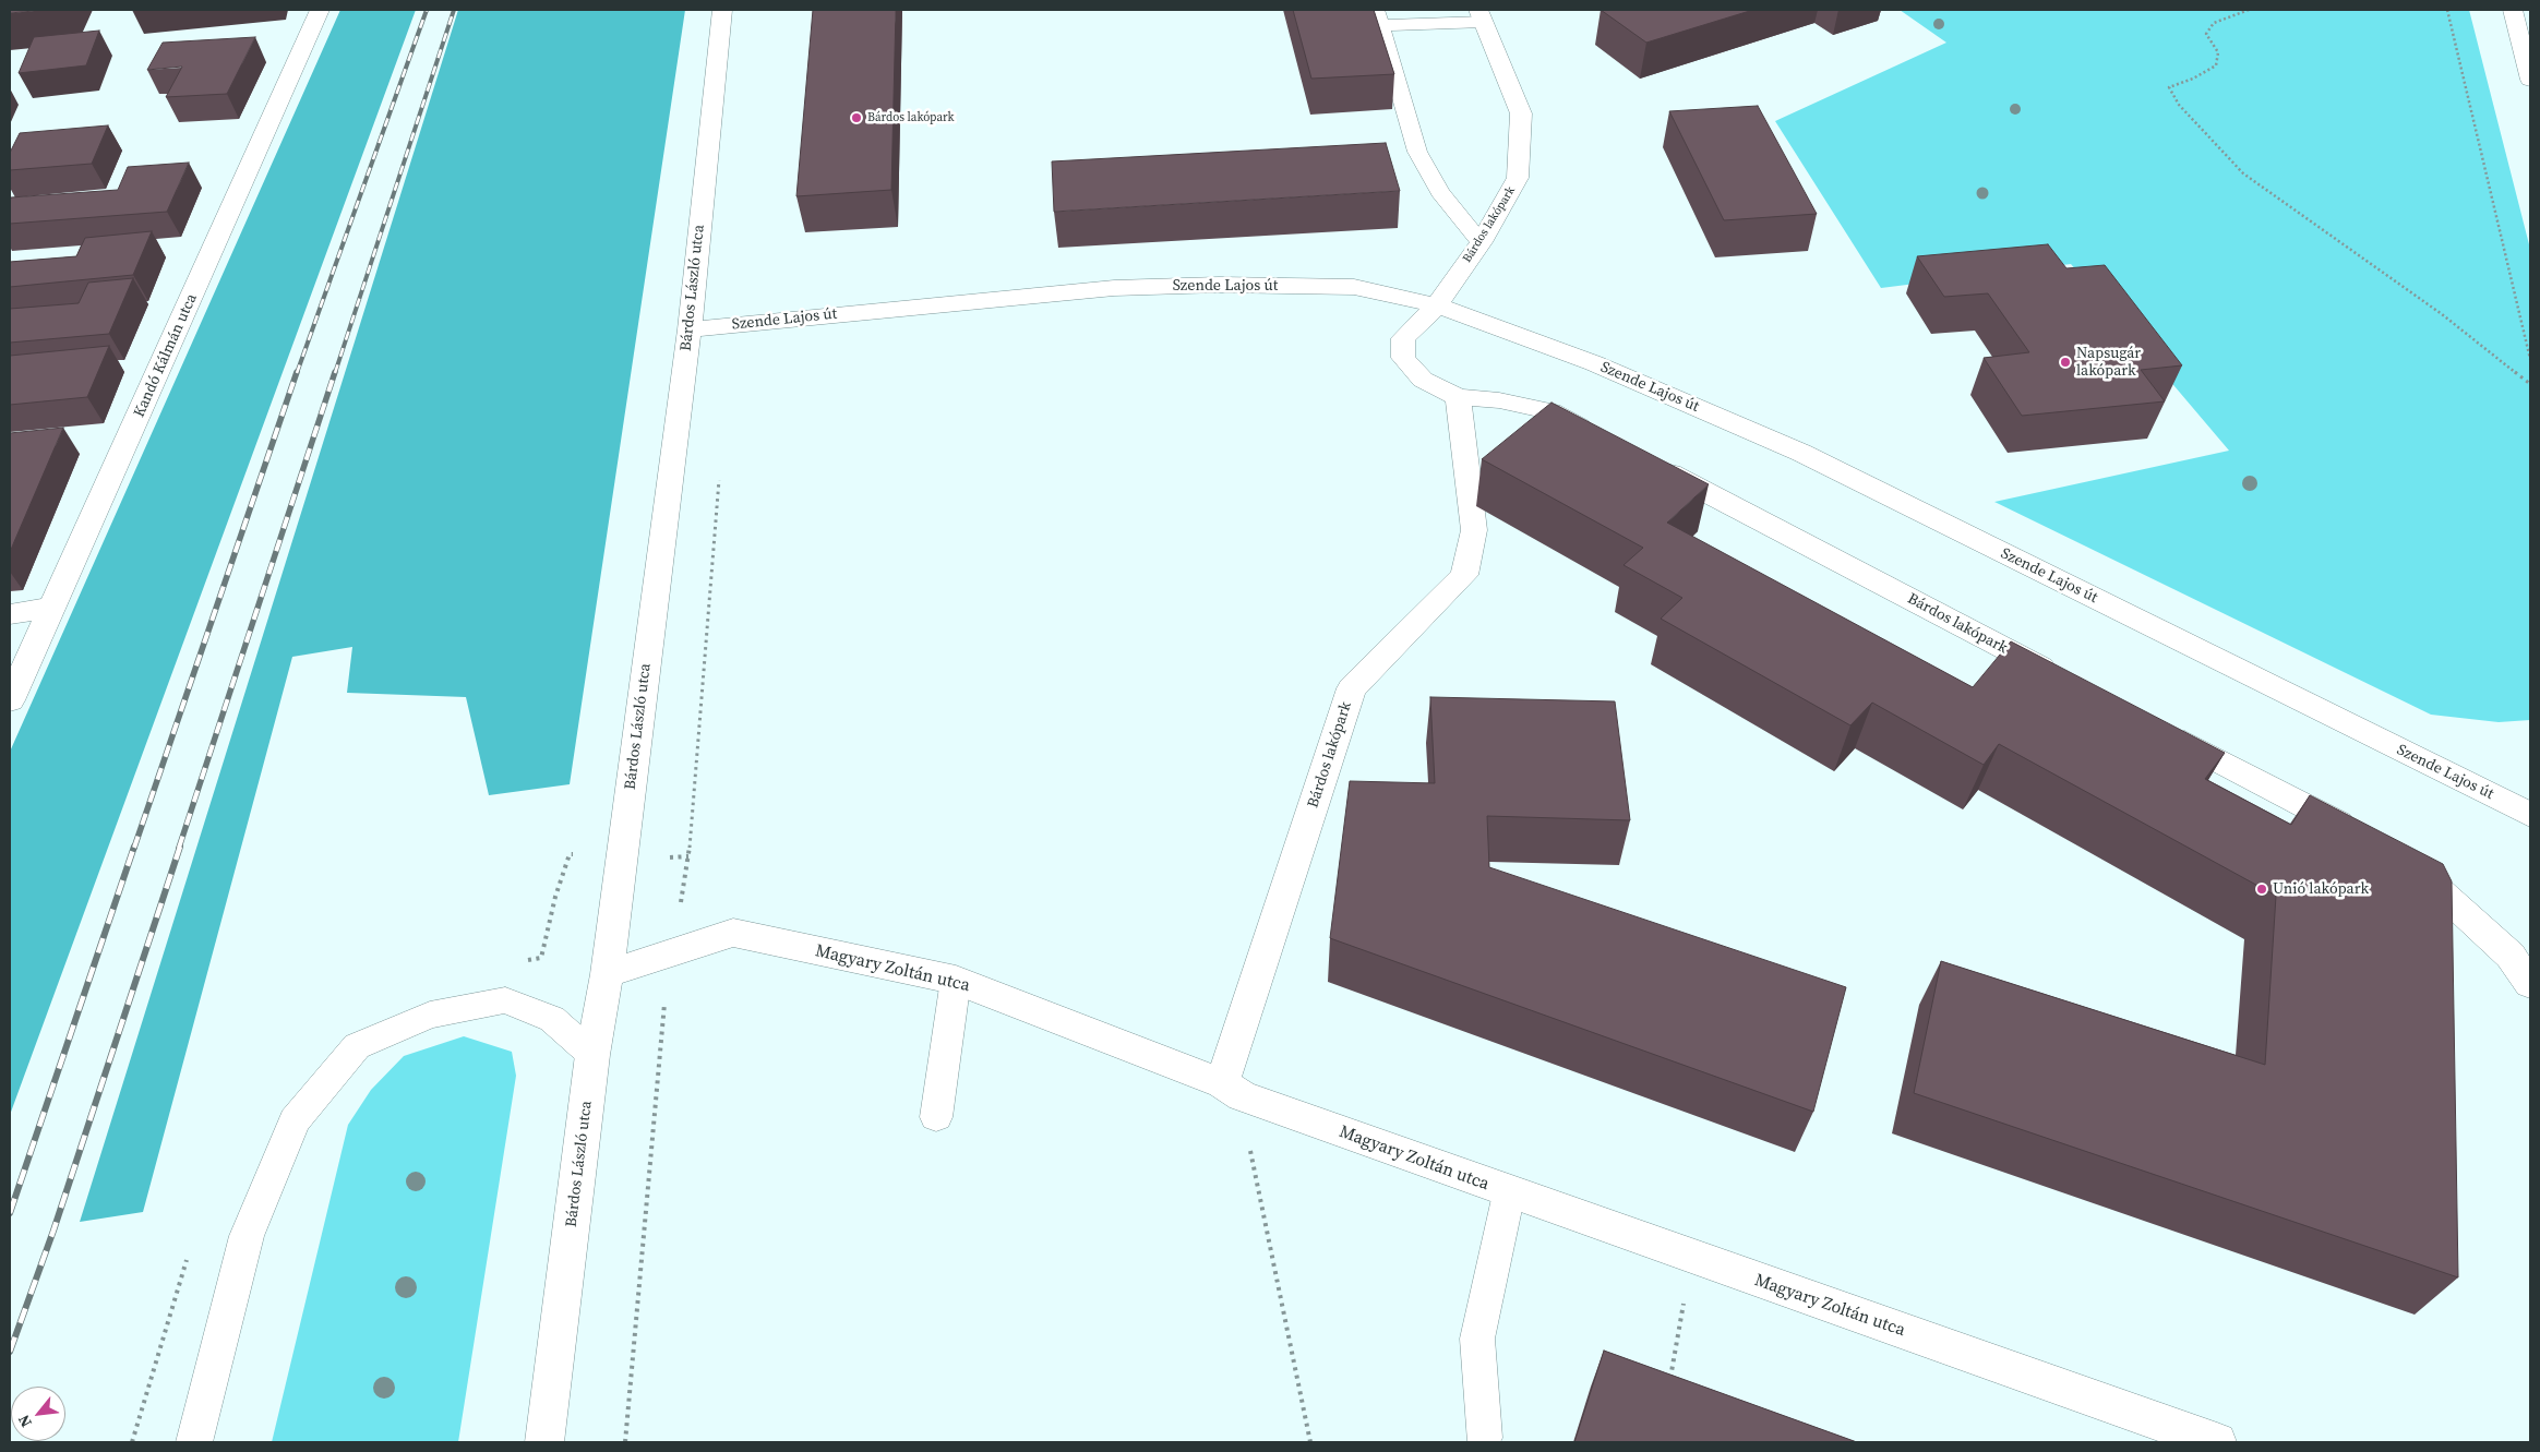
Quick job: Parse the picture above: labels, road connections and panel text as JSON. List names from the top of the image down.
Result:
{
  "streets": {
    "street": [
      "Bárdos lakópark",
      "Szende Lajos út",
      "Bárdos László utca",
      "Kandó Kálmán utca",
      "Magyary Zoltán utca"
    ]
  },
  "crossings": [
    ["Bárdos lakópark", "Szende Lajos út"],
    ["Bárdos lakópark", "Magyary Zoltán utca"],
    ["Szende Lajos út", "Bárdos László utca"],
    ["Bárdos László utca", "Magyary Zoltán utca"]
  ],
  "places": ["Bárdos lakópark", "Napsugár lakópark", "Unió lakópark"],
  "north": "bottom left"
}
